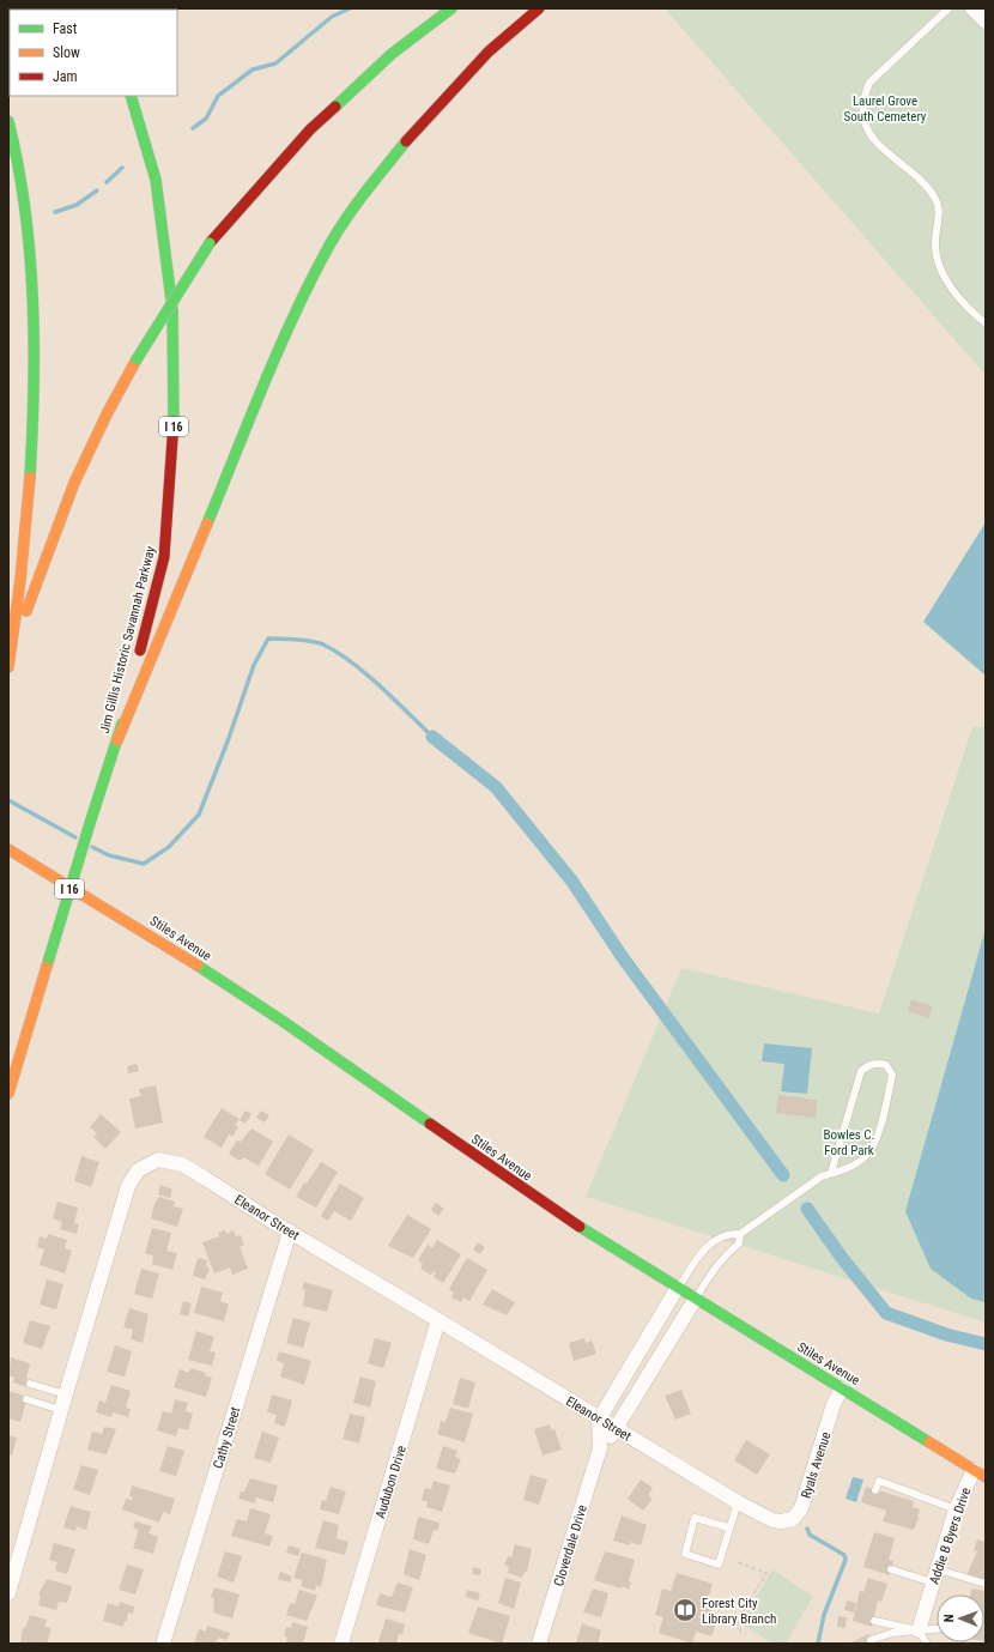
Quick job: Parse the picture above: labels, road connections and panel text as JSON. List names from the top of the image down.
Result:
{
  "streets": {
    "main road": ["I 16", "Jim Gillis Historic Savannah Parkway", "Stiles Avenue"],
    "street": [
      "Eleanor Street",
      "Cathy Street",
      "Ryals Avenue",
      "Audubon Drive",
      "Addie B Byers Drive",
      "Cloverdale Drive"
    ]
  },
  "crossings": [
    ["Stiles Avenue", "Ryals Avenue"],
    ["Stiles Avenue", "Addie B Byers Drive"],
    ["Stiles Avenue", "Cloverdale Drive"],
    ["Eleanor Street", "Cathy Street"],
    ["Eleanor Street", "Ryals Avenue"],
    ["Eleanor Street", "Audubon Drive"],
    ["Eleanor Street", "Cloverdale Drive"]
  ],
  "parks": ["Laurel Grove South Cemetery", "Bowles C. Ford Park"],
  "places": {
    "library": ["Forest City Library Branch"]
  },
  "legend": ["Fast", "Slow", "Jam"],
  "north": "left"
}
